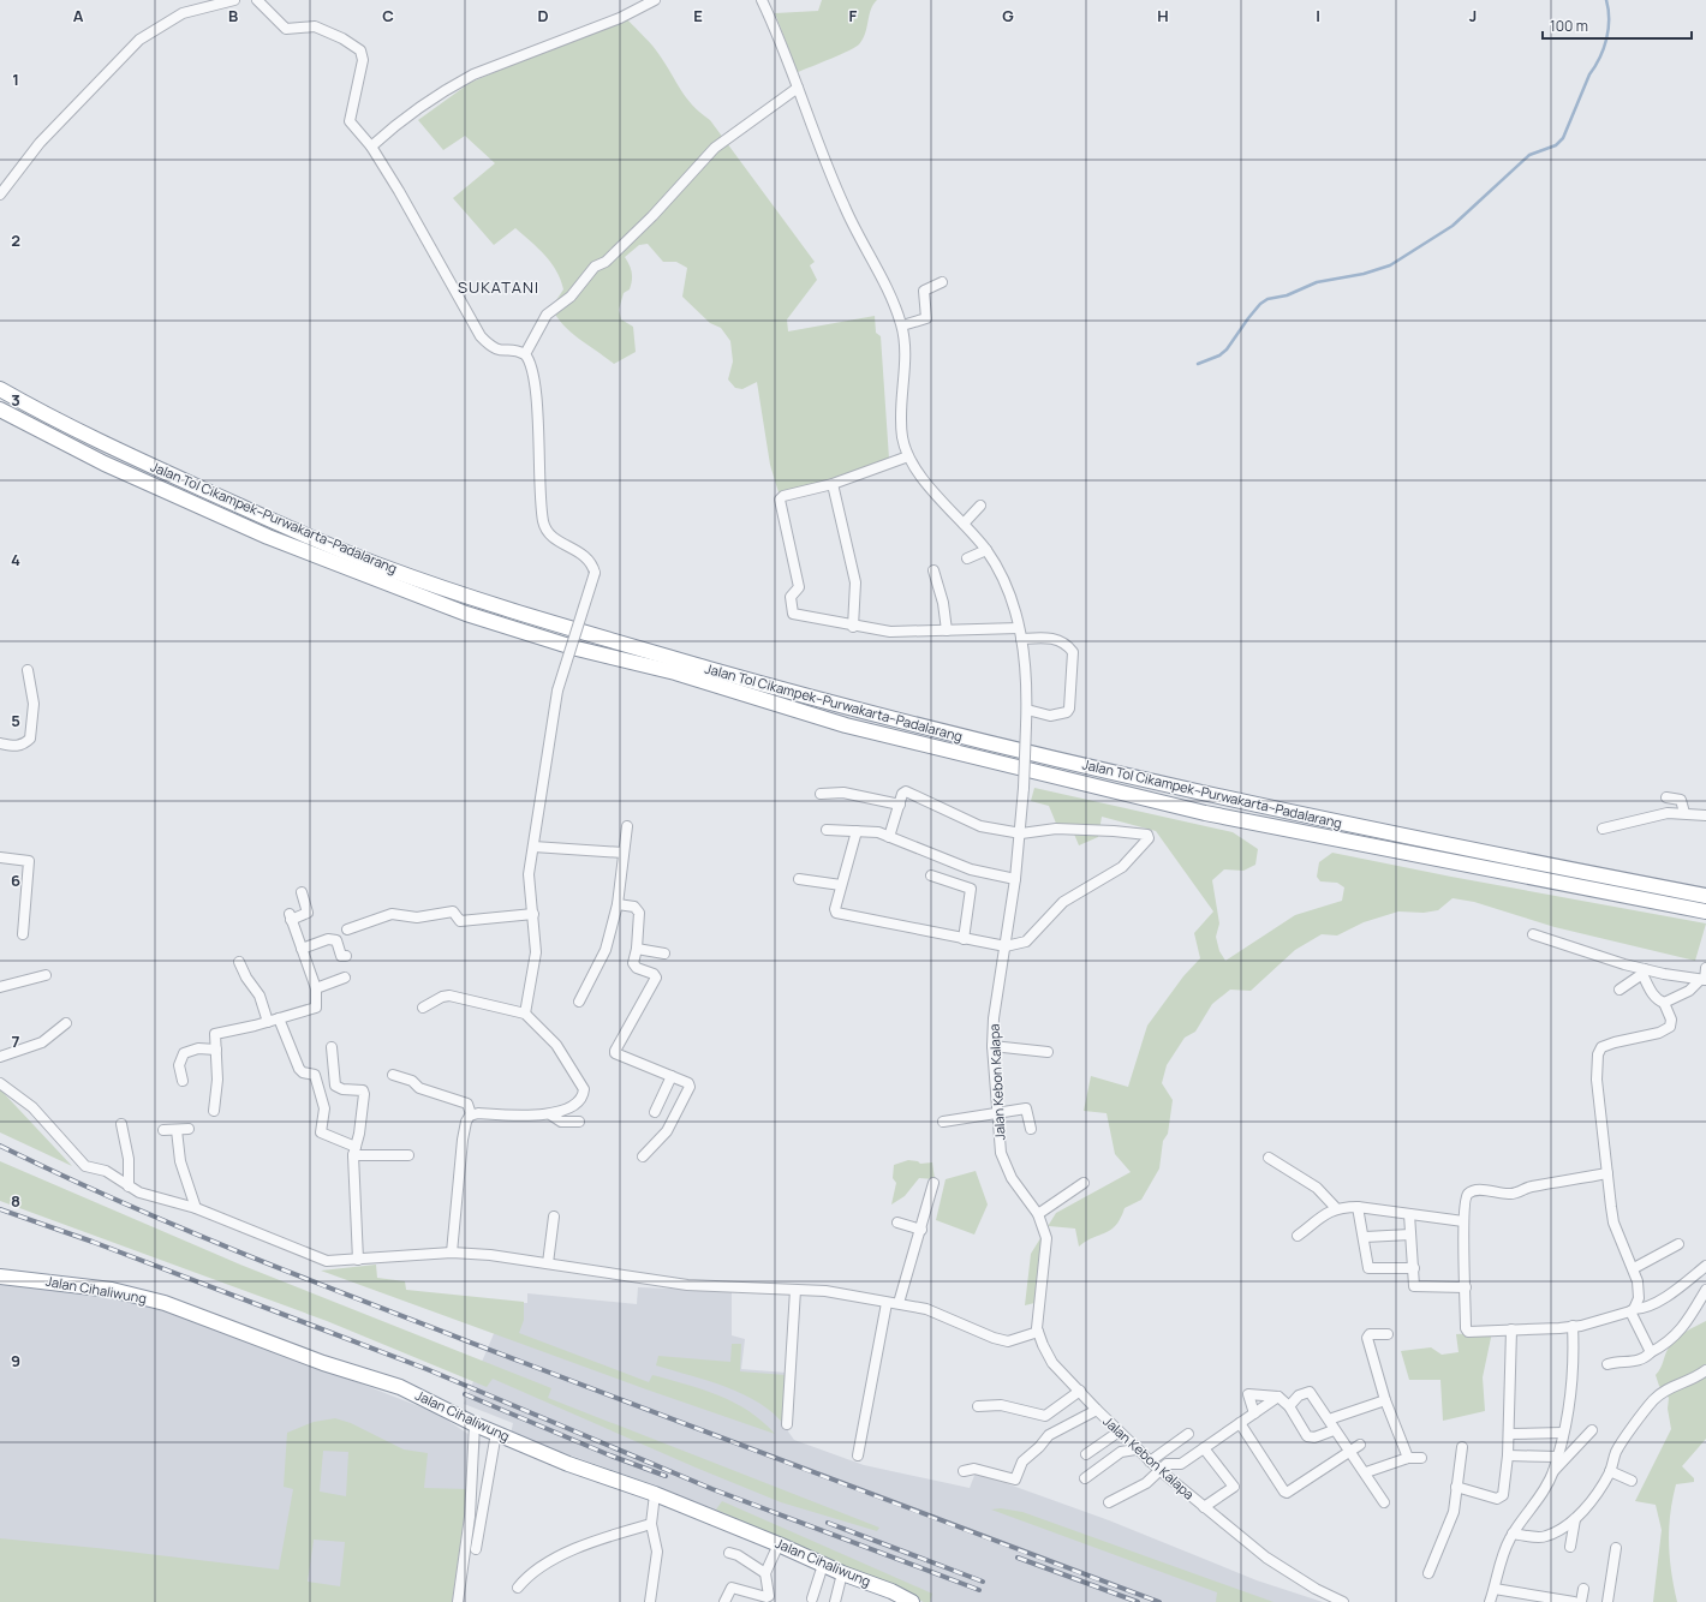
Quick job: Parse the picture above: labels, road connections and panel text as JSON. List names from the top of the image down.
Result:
{
  "streets": {
    "highway": ["Jalan Tol Cikampek–Purwakarta–Padalarang", "Jalan Cihaliwung"],
    "street": ["Jalan Kebon Kalapa"]
  },
  "districts": ["SUKATANI"],
  "scale_bar": "100 m",
  "grid": {
    "columns": [
      "A",
      "B",
      "C",
      "D",
      "E",
      "F",
      "G",
      "H",
      "I",
      "J"
    ],
    "rows": [
      "1",
      "2",
      "3",
      "4",
      "5",
      "6",
      "7",
      "8",
      "9"
    ]
  }
}
